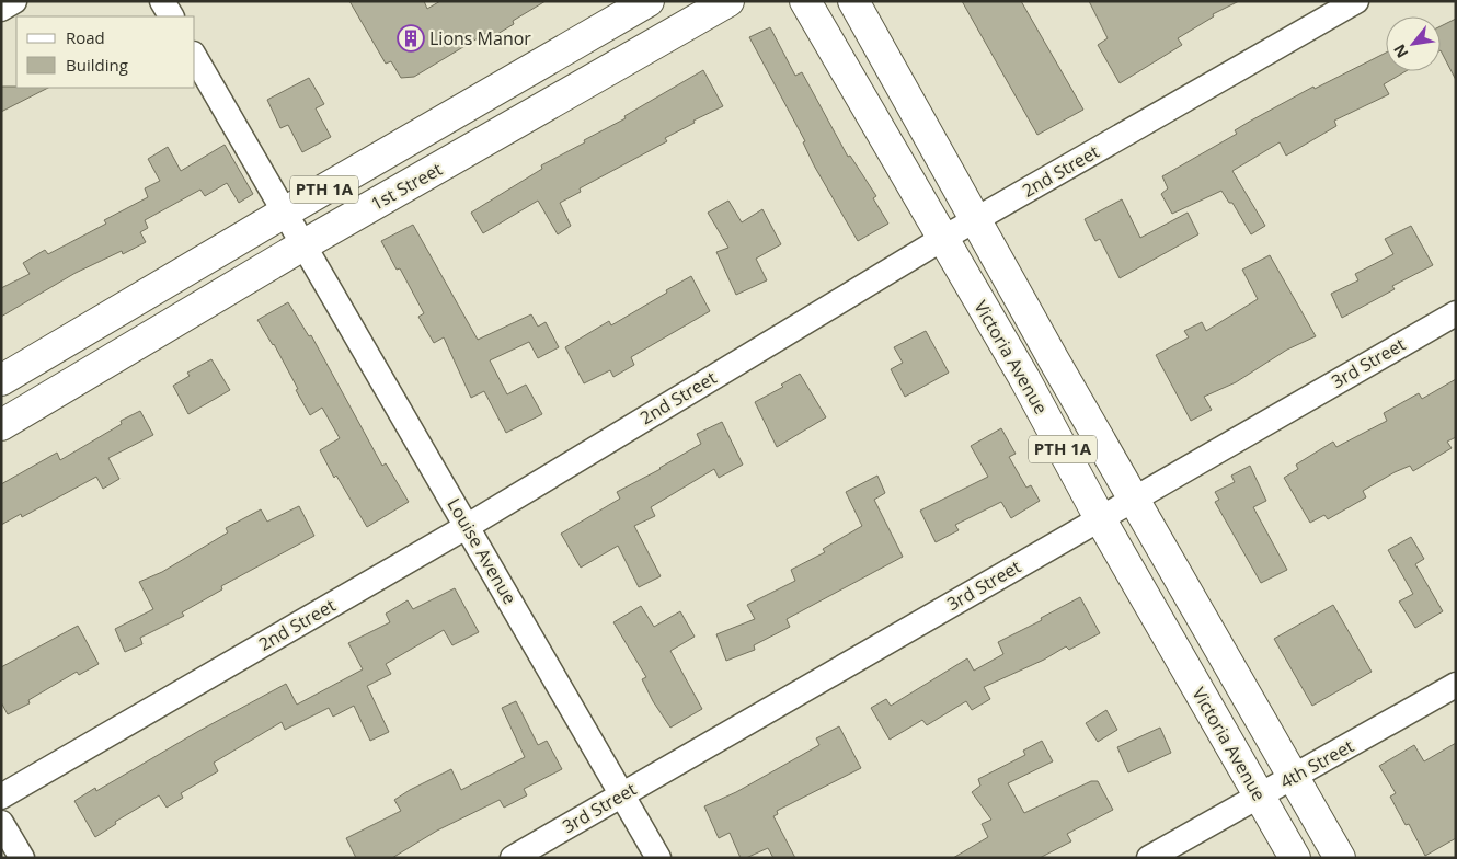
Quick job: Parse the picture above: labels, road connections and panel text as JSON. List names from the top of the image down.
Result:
{
  "streets": {
    "main road": ["1st Street", "PTH 1A", "Victoria Avenue"],
    "street": [
      "2nd Street",
      "3rd Street",
      "Louise Avenue",
      "4th Street"
    ]
  },
  "crossings": [
    ["2nd Street", "Victoria Avenue"],
    ["2nd Street", "Louise Avenue"],
    ["1st Street", "Louise Avenue"],
    ["Victoria Avenue", "3rd Street"],
    ["Victoria Avenue", "4th Street"],
    ["3rd Street", "Louise Avenue"]
  ],
  "places": {
    "building": ["Lions Manor"]
  },
  "legend": ["Road", "Building"],
  "north": "bottom left"
}
